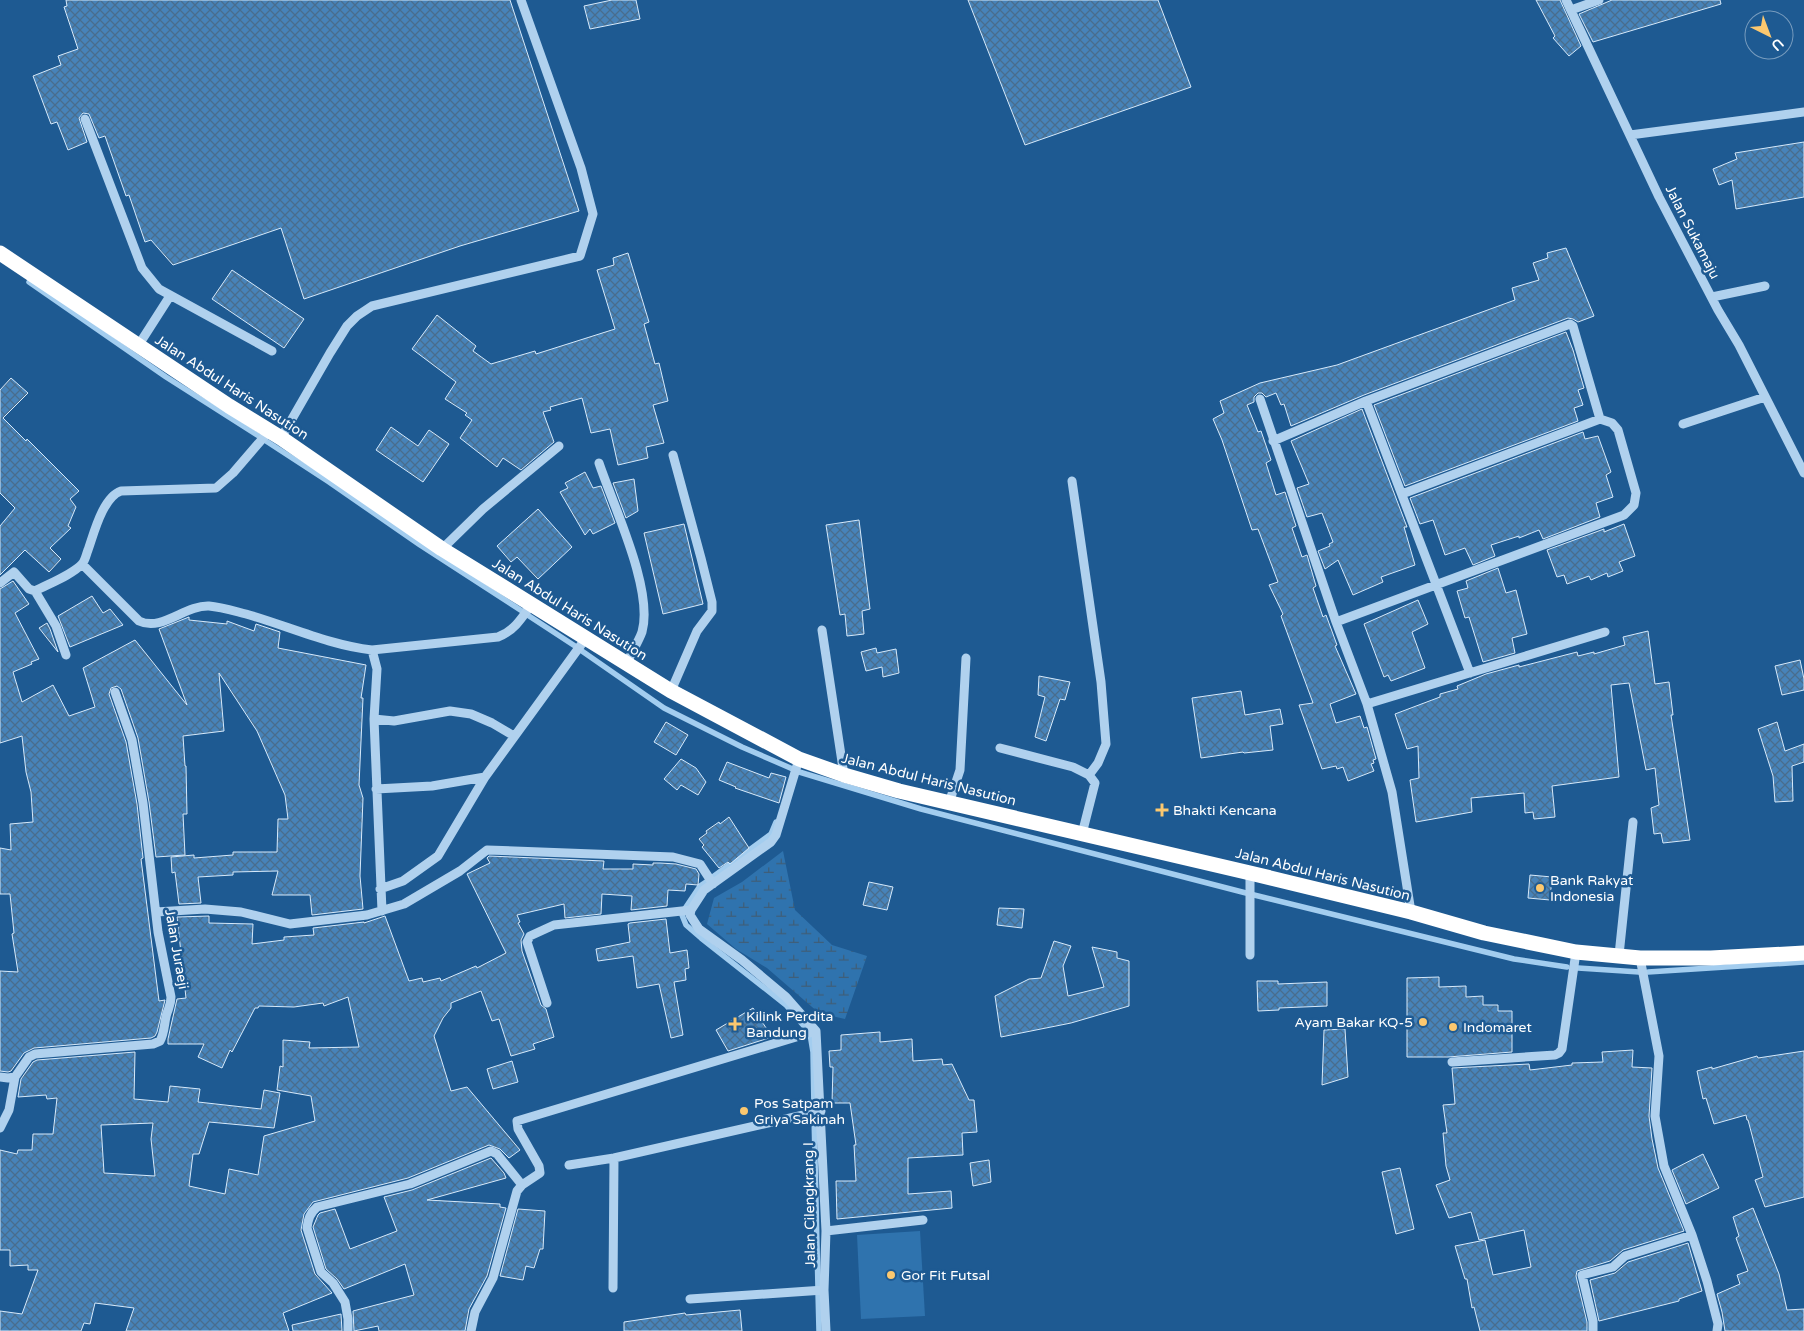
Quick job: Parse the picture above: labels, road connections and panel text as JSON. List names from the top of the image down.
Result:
{
  "streets": {
    "highway": ["Jalan Abdul Haris Nasution"],
    "street": ["Jalan Sukamaju", "Jalan Juraeji", "Jalan Cilengkrang I"]
  },
  "places": {
    "health": ["Bhakti Kencana", "Kilink Perdita Bandung"],
    "other": [
      "Bank Rakyat Indonesia",
      "Ayam Bakar KQ-5",
      "Indomaret",
      "Pos Satpam Griya Sakinah",
      "Gor Fit Futsal"
    ]
  },
  "north": "bottom right"
}
